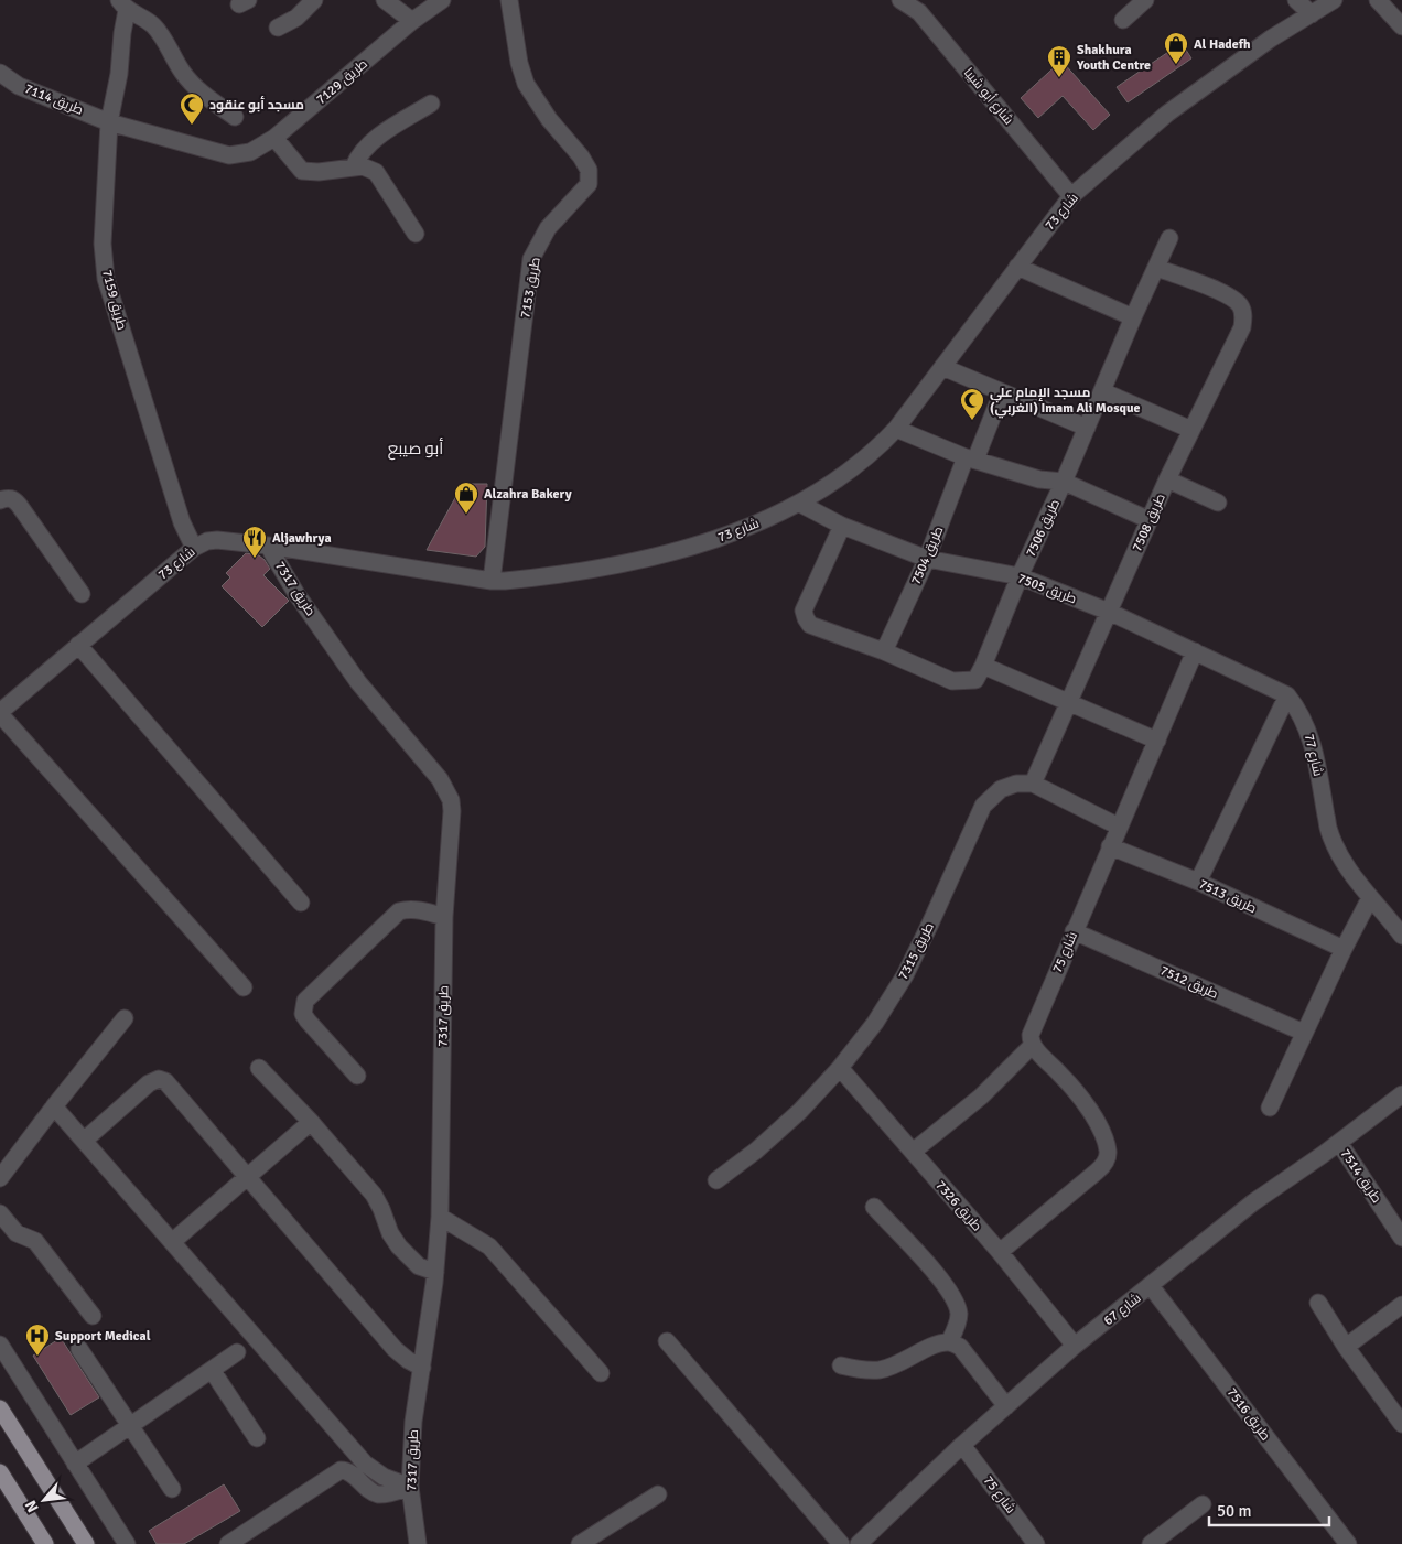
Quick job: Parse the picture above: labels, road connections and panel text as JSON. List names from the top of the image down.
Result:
{
  "streets": {
    "street": [
      "طريق 7129",
      "شارع أبو شيبا",
      "طريق 7114",
      "شارع 73",
      "طريق 7153",
      "طريق 7159",
      "طريق 7508",
      "طريق 7506",
      "طريق 7504",
      "طريق 7317",
      "طريق 7505",
      "شارع 77",
      "طريق 7513",
      "طريق 7315",
      "شارع 75",
      "طريق 7512",
      "طريق 7514",
      "طريق 7326",
      "شارع 67",
      "طريق 7516"
    ]
  },
  "crossings": [
    ["طريق 7129", "طريق 7114"],
    ["طريق 7129", "طريق 7159"],
    ["شارع أبو شيبا", "شارع 73"],
    ["طريق 7114", "طريق 7159"],
    ["شارع 73", "طريق 7153"],
    ["شارع 73", "طريق 7159"],
    ["شارع 73", "طريق 7317"],
    ["شارع 73", "طريق 7505"],
    ["طريق 7508", "طريق 7506"],
    ["طريق 7508", "طريق 7505"],
    ["طريق 7506", "طريق 7505"],
    ["طريق 7504", "طريق 7505"],
    ["طريق 7505", "شارع 77"],
    ["طريق 7505", "شارع 75"],
    ["طريق 7513", "شارع 75"],
    ["طريق 7315", "طريق 7326"],
    ["شارع 75", "طريق 7512"],
    ["شارع 75", "شارع 67"],
    ["طريق 7514", "شارع 67"],
    ["طريق 7326", "شارع 67"],
    ["شارع 67", "طريق 7516"]
  ],
  "districts": ["أبو صيبع"],
  "places": {
    "shop": ["Al Hadefh", "Alzahra Bakery"],
    "building": ["Shakhura Youth Centre"],
    "mosque": ["مسجد أبو عنقود", "مسجد الإمام علي (الغربي) Imam Ali Mosque"],
    "restaurant": ["Aljawhrya"],
    "hospital": ["Support Medical"]
  },
  "scale_bar": "50 m",
  "north": "bottom left"
}
